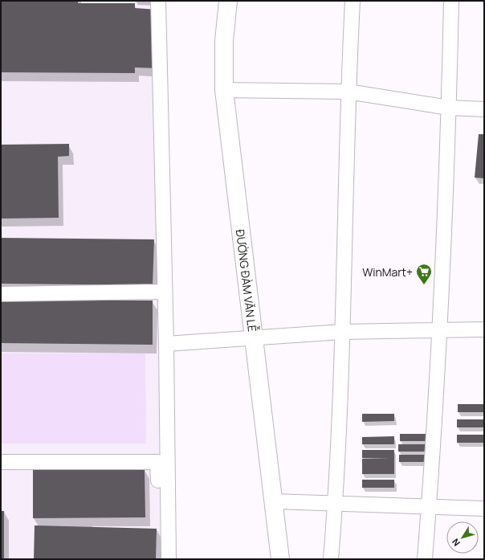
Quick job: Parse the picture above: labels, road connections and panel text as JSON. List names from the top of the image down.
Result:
{
  "streets": {
    "main road": ["ĐƯỜNG ĐÀM VĂN LỄ"]
  },
  "places": {
    "supermarket": ["WinMart+"]
  },
  "north": "bottom left"
}
